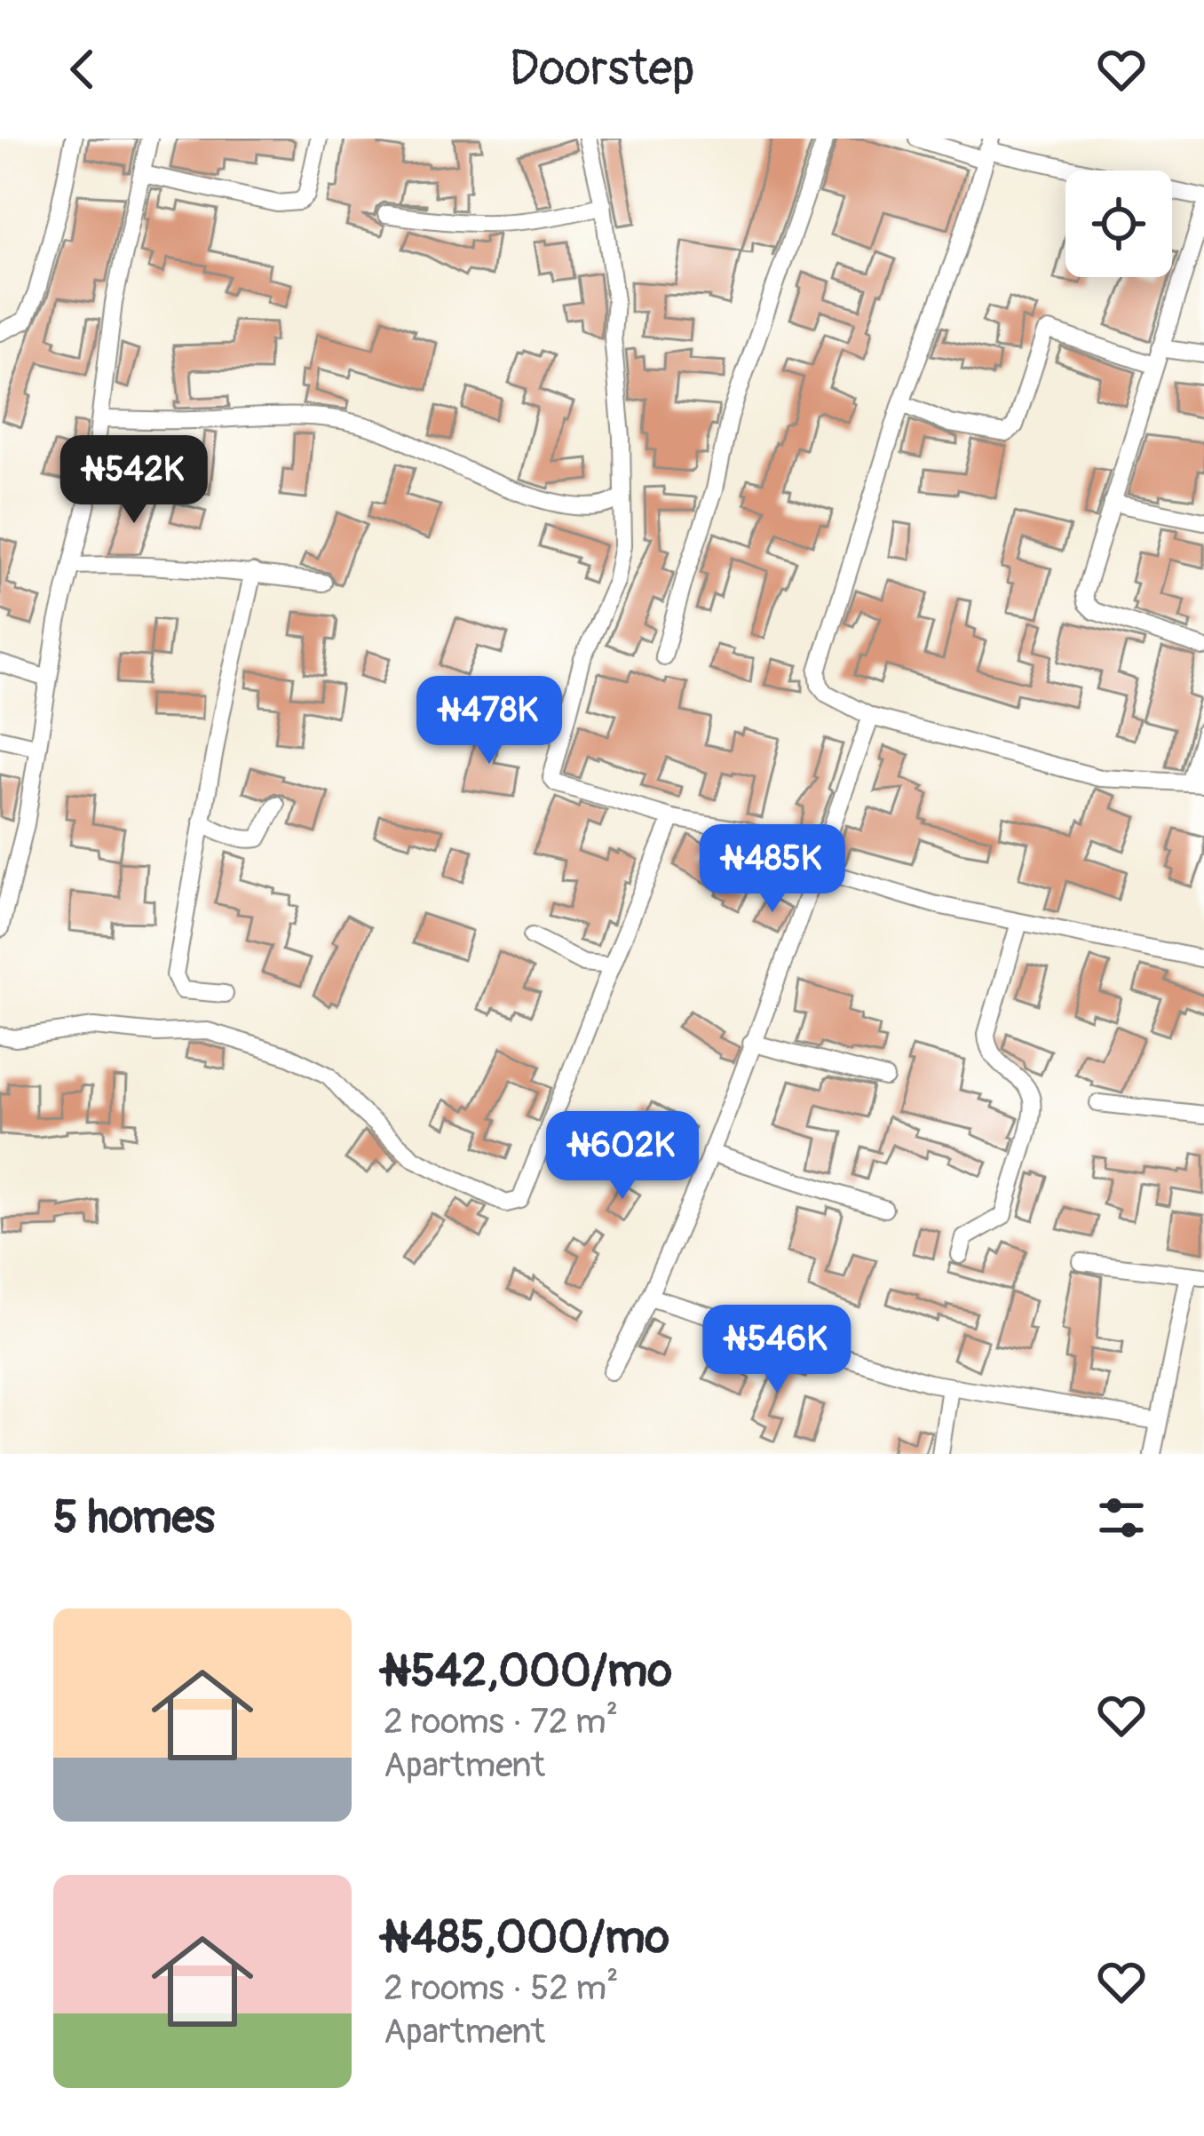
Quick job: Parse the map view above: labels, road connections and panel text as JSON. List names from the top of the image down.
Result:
{
  "page": {
    "header": "Doorstep",
    "price": [
      "₦542K",
      "₦478K",
      "₦485K",
      "₦602K",
      "₦546K"
    ],
    "heading": "5 homes",
    "list": [
      {
        "name": "₦542,000/mo",
        "note": "2 rooms · 72 m² · Apartment"
      },
      {
        "name": "₦485,000/mo",
        "note": "2 rooms · 52 m² · Apartment"
      }
    ]
  }
}
